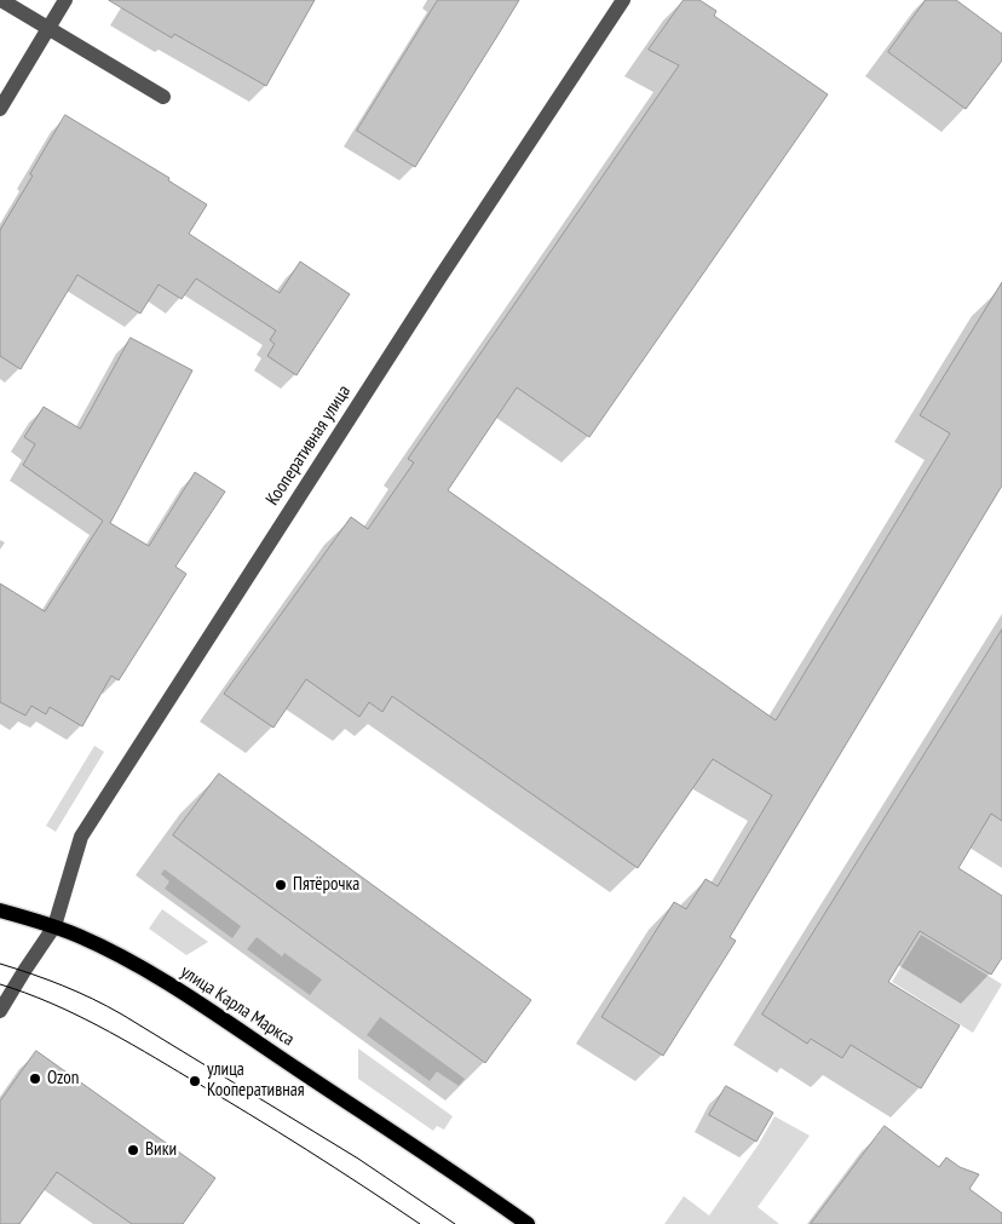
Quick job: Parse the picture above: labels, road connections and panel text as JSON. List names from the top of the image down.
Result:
{
  "streets": {
    "main road": ["улица Карла Маркса"],
    "street": ["Кооперативная улица"]
  },
  "crossings": [
    ["Кооперативная улица", "улица Карла Маркса"]
  ],
  "places": [
    "Пятёрочка",
    "Ozon",
    "улица Кооперативная",
    "Вики"
  ]
}
